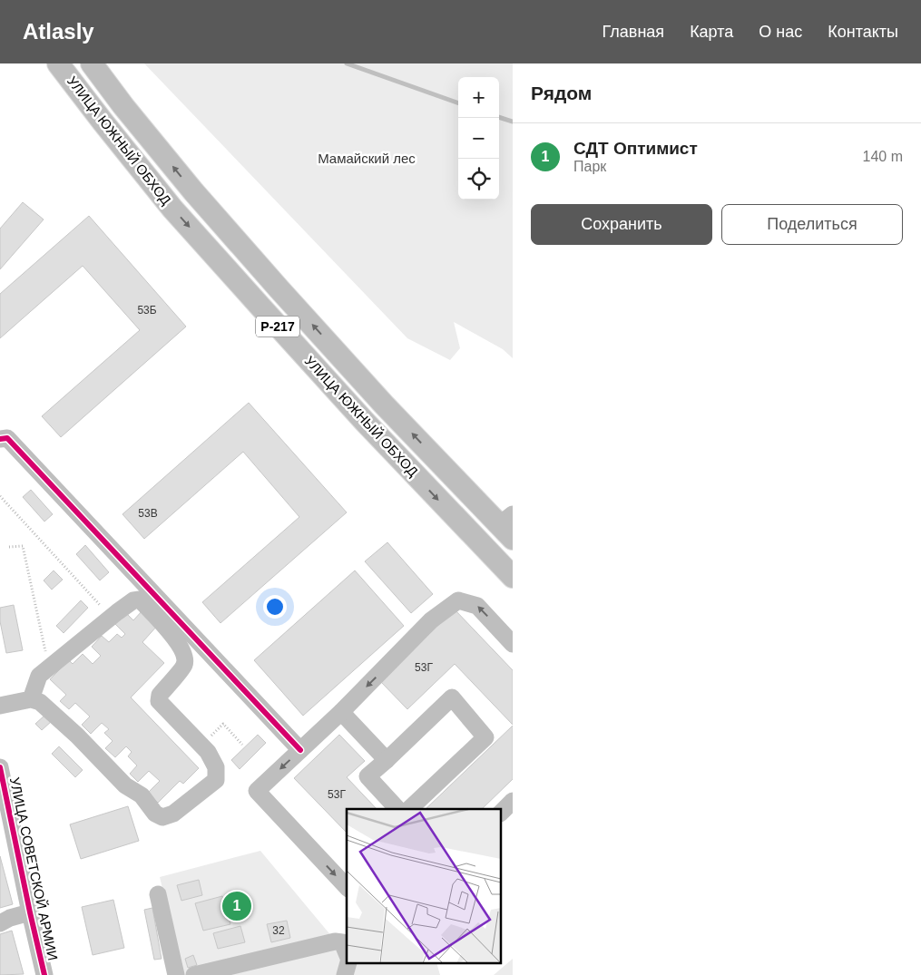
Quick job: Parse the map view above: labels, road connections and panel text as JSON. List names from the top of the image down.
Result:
{
  "streets": {
    "main road": ["УЛИЦА ЮЖНЫЙ ОБХОД", "Р-217"],
    "street": ["УЛИЦА СОВЕТСКОЙ АРМИИ"]
  },
  "parks": ["Мамайский лес"],
  "house_numbers": [
    "53Б",
    "53В",
    "53Г",
    "53Г",
    "32"
  ],
  "page": {
    "header": "Atlasly",
    "nav": [
      "Главная",
      "Карта",
      "О нас",
      "Контакты"
    ],
    "heading": "Рядом",
    "map_buttons": ["+", "−"],
    "list": [
      {
        "mark": "1",
        "name": "СДТ Оптимист",
        "note": "Парк",
        "value": "140 m"
      }
    ],
    "buttons": ["Сохранить", "Поделиться"],
    "pins": "1"
  }
}
